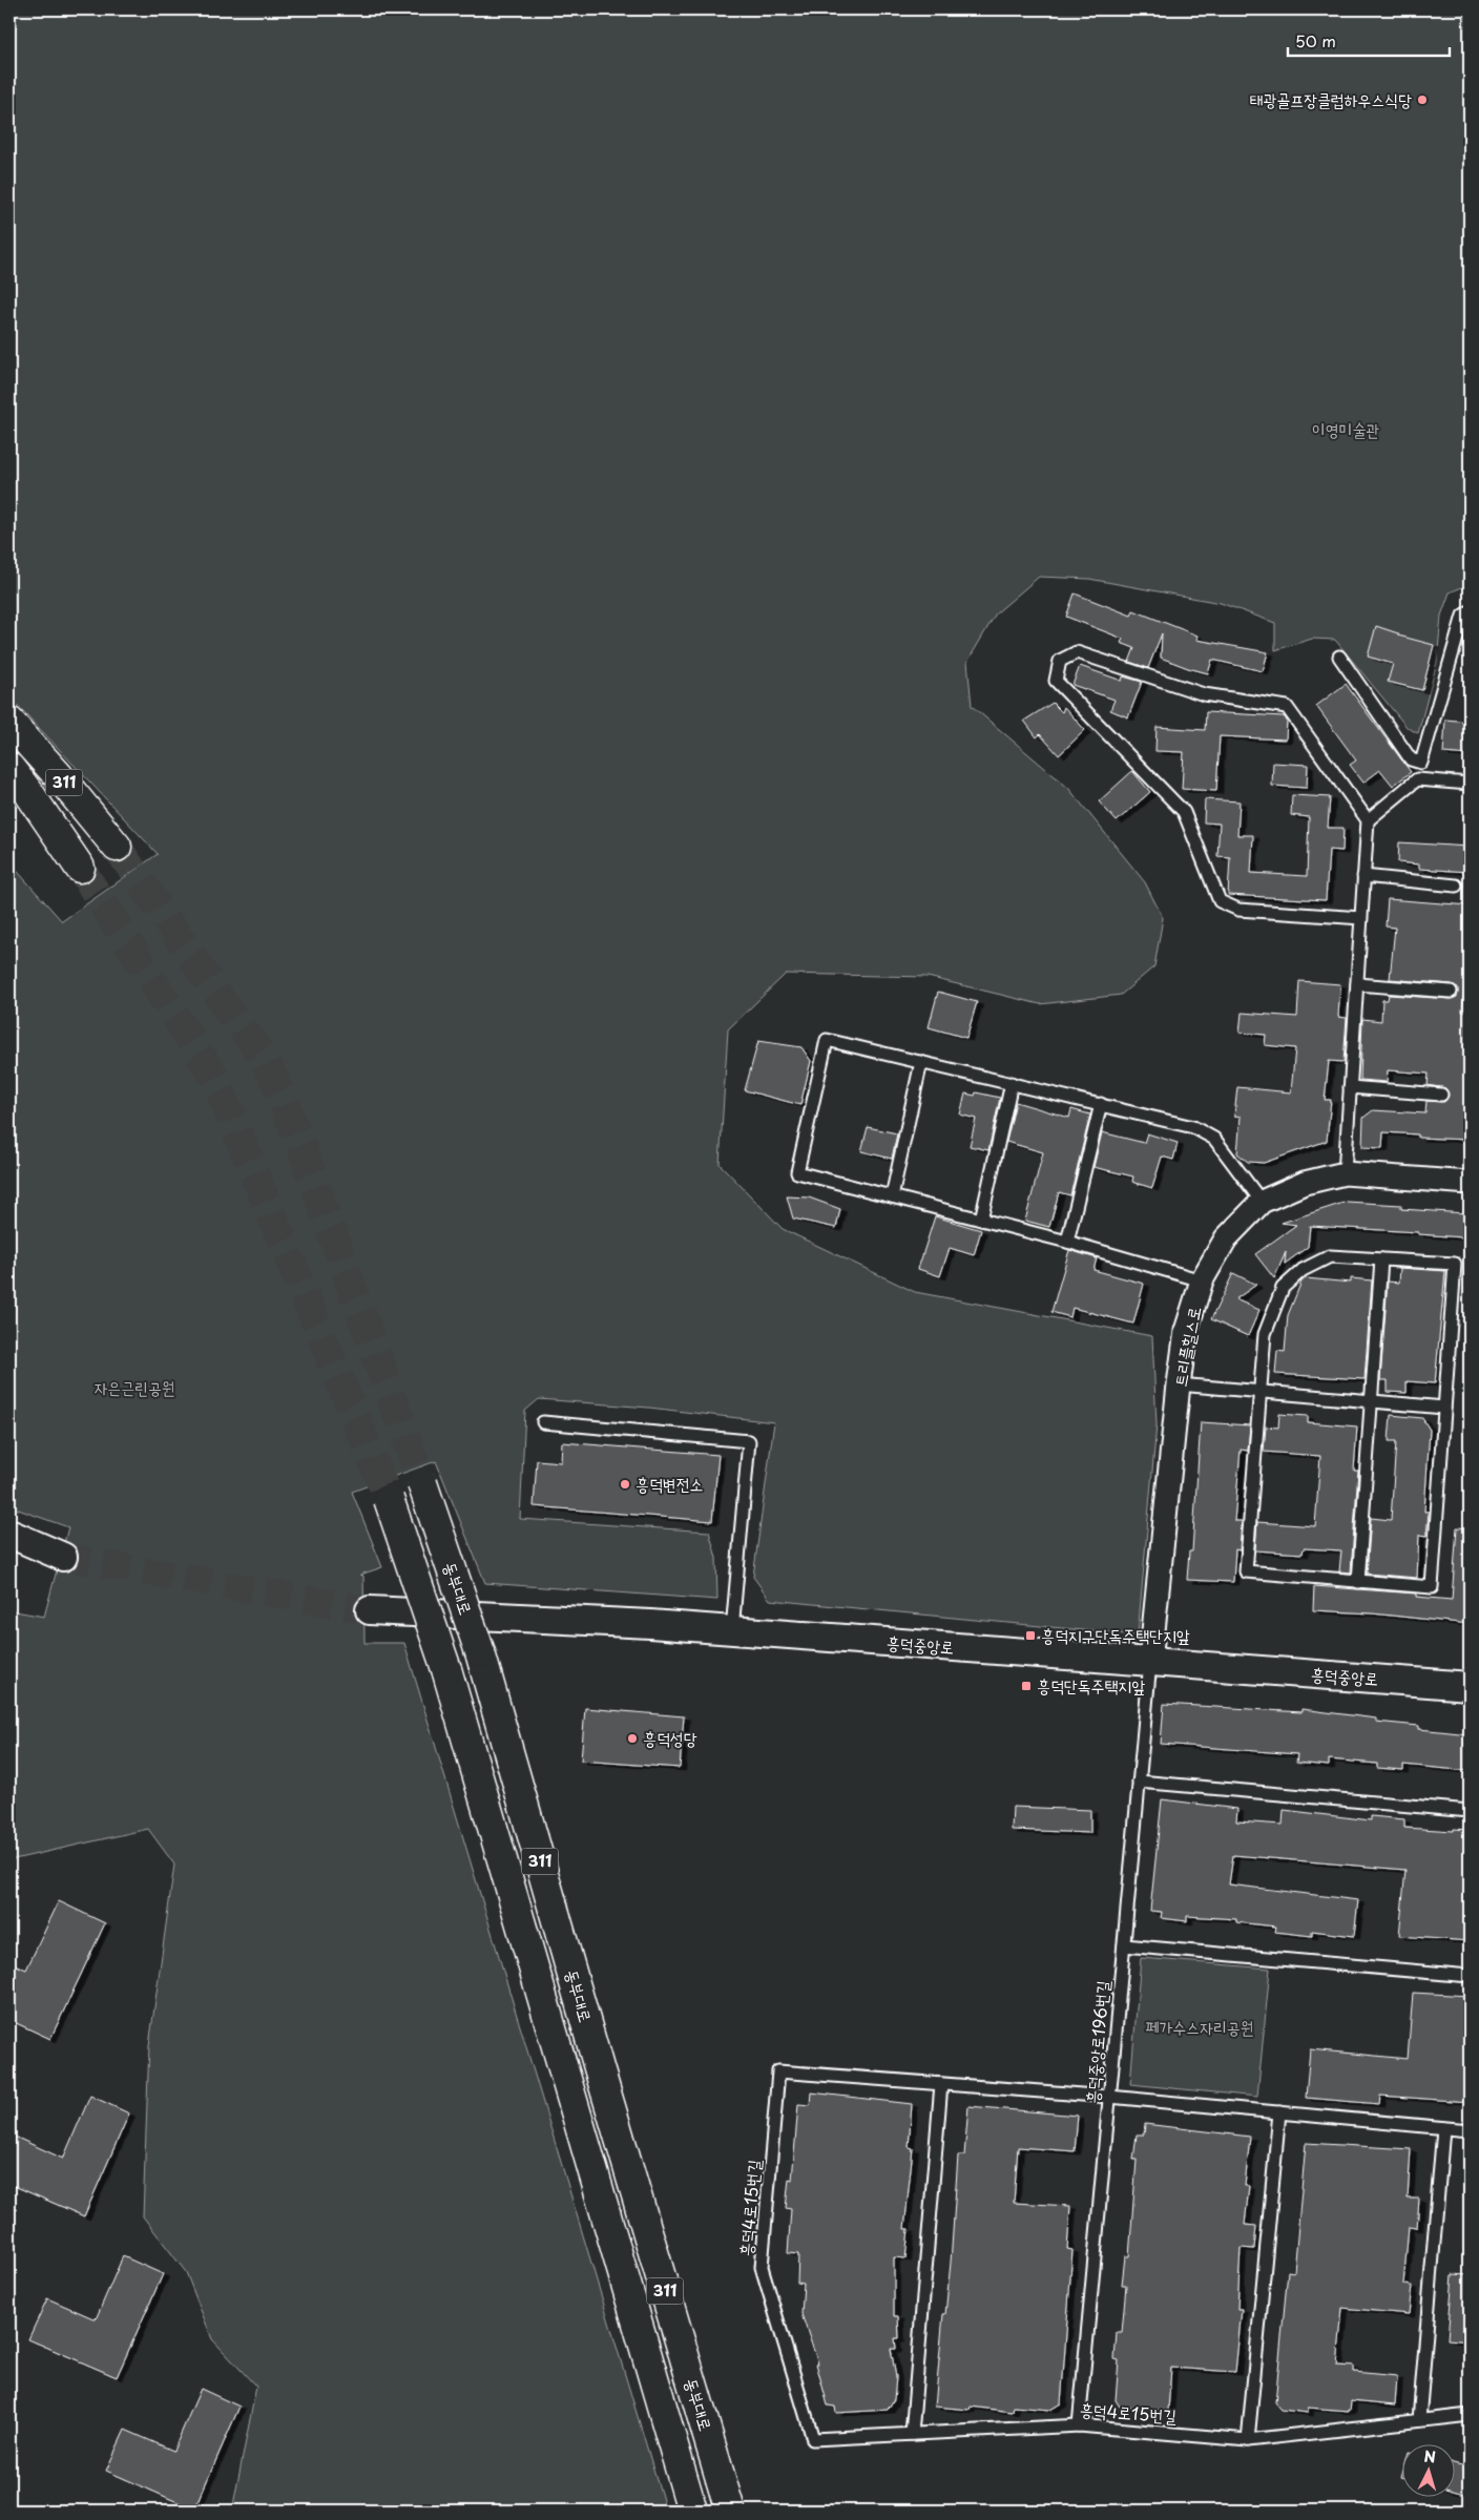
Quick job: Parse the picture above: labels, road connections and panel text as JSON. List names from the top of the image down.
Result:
{
  "streets": {
    "highway": ["311", "동부대로"],
    "street": ["트리플힐스로", "흥덕중앙로"],
    "lane": ["흥덕중앙로196번길", "흥덕4로15번길"]
  },
  "crossings": [
    ["트리플힐스로", "흥덕중앙로"],
    ["트리플힐스로", "흥덕중앙로196번길"],
    ["흥덕중앙로", "흥덕중앙로196번길"],
    ["흥덕중앙로196번길", "흥덕4로15번길"]
  ],
  "parks": ["이영미술관", "자은근린공원", "페가수스자리공원"],
  "places": {
    "other": ["태광골프장클럽하우스식당", "흥덕변전소", "흥덕성당"],
    "transit": ["흥덕지구단독주택단지앞", "흥덕단독주택지앞"]
  },
  "scale_bar": "50 m",
  "north": "top"
}
